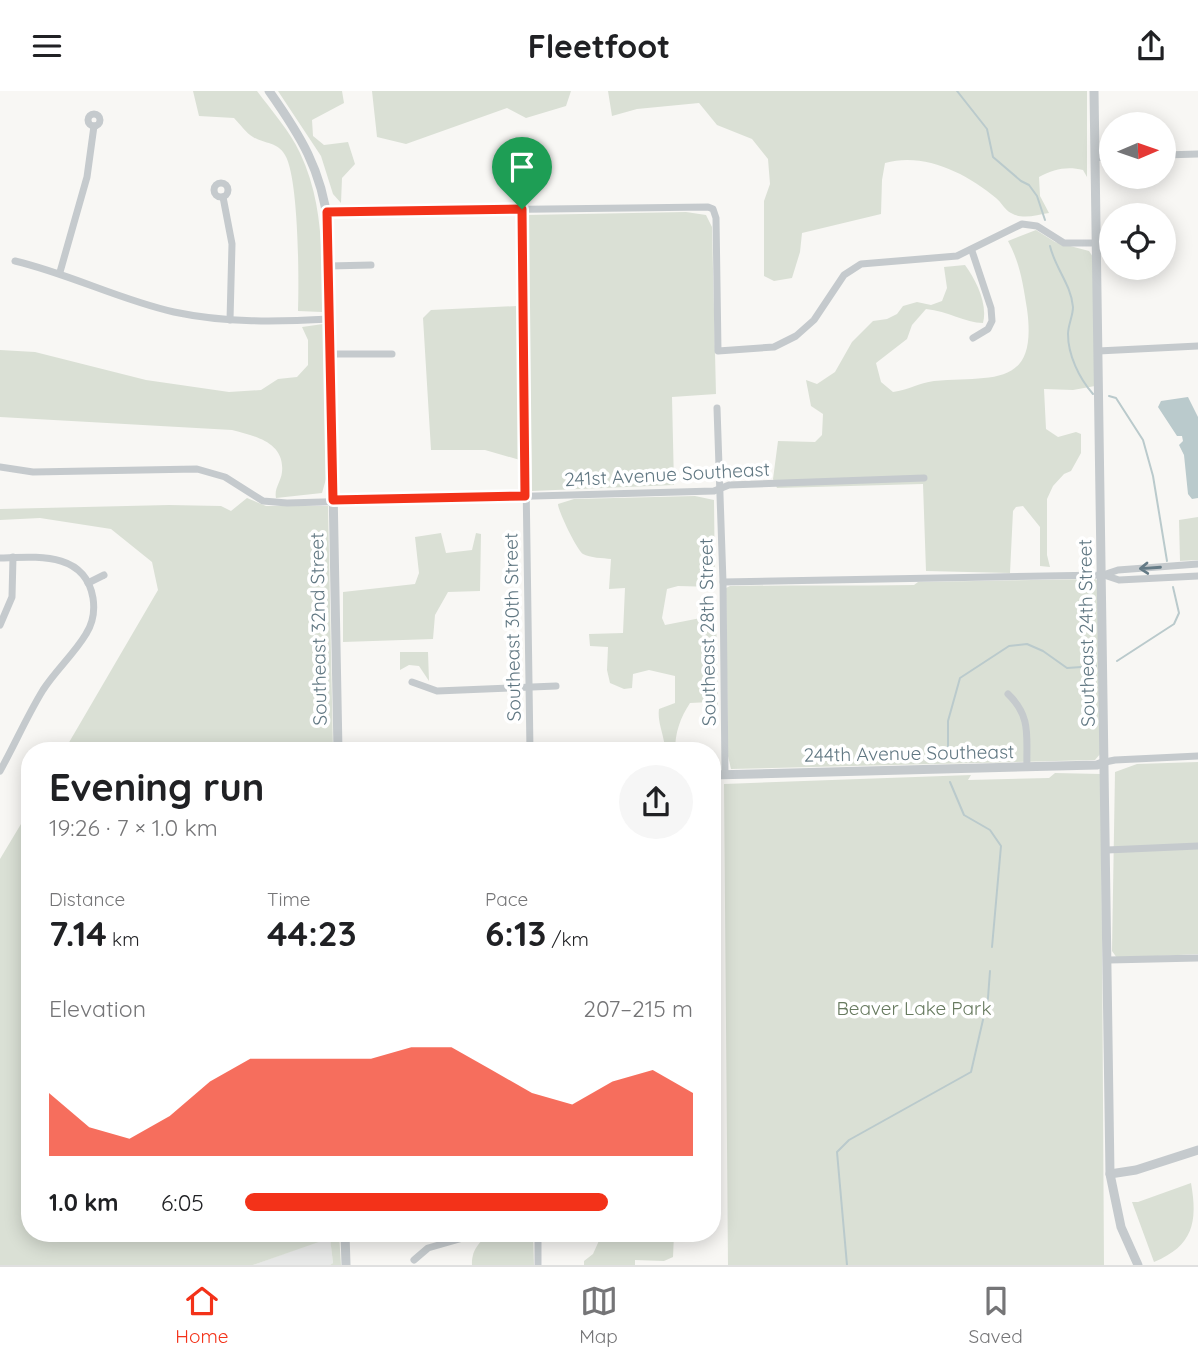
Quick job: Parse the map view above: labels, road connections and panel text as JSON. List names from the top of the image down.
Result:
{
  "streets": {
    "street": [
      "241st Avenue Southeast",
      "Southeast 30th Street",
      "Southeast 32nd Street",
      "Southeast 28th Street",
      "Southeast 24th Street",
      "244th Avenue Southeast"
    ]
  },
  "crossings": [
    ["241st Avenue Southeast", "Southeast 30th Street"],
    ["241st Avenue Southeast", "Southeast 32nd Street"],
    ["241st Avenue Southeast", "Southeast 28th Street"],
    ["Southeast 28th Street", "244th Avenue Southeast"],
    ["Southeast 24th Street", "244th Avenue Southeast"]
  ],
  "parks": ["Beaver Lake Park"],
  "north": "right",
  "page": {
    "header": "Fleetfoot",
    "heading": ["Evening run", "19:26 · 7 × 1.0 km"],
    "stats": [
      ["Distance", "7.14 km"],
      ["Time", "44:23"],
      ["Pace", "6:13 /km"]
    ],
    "chart": ["Elevation", "207–215 m"],
    "list": [
      {
        "name": "1.0 km",
        "note": "6:05"
      }
    ],
    "tabs": ["Home", "Map", "Saved"]
  }
}
